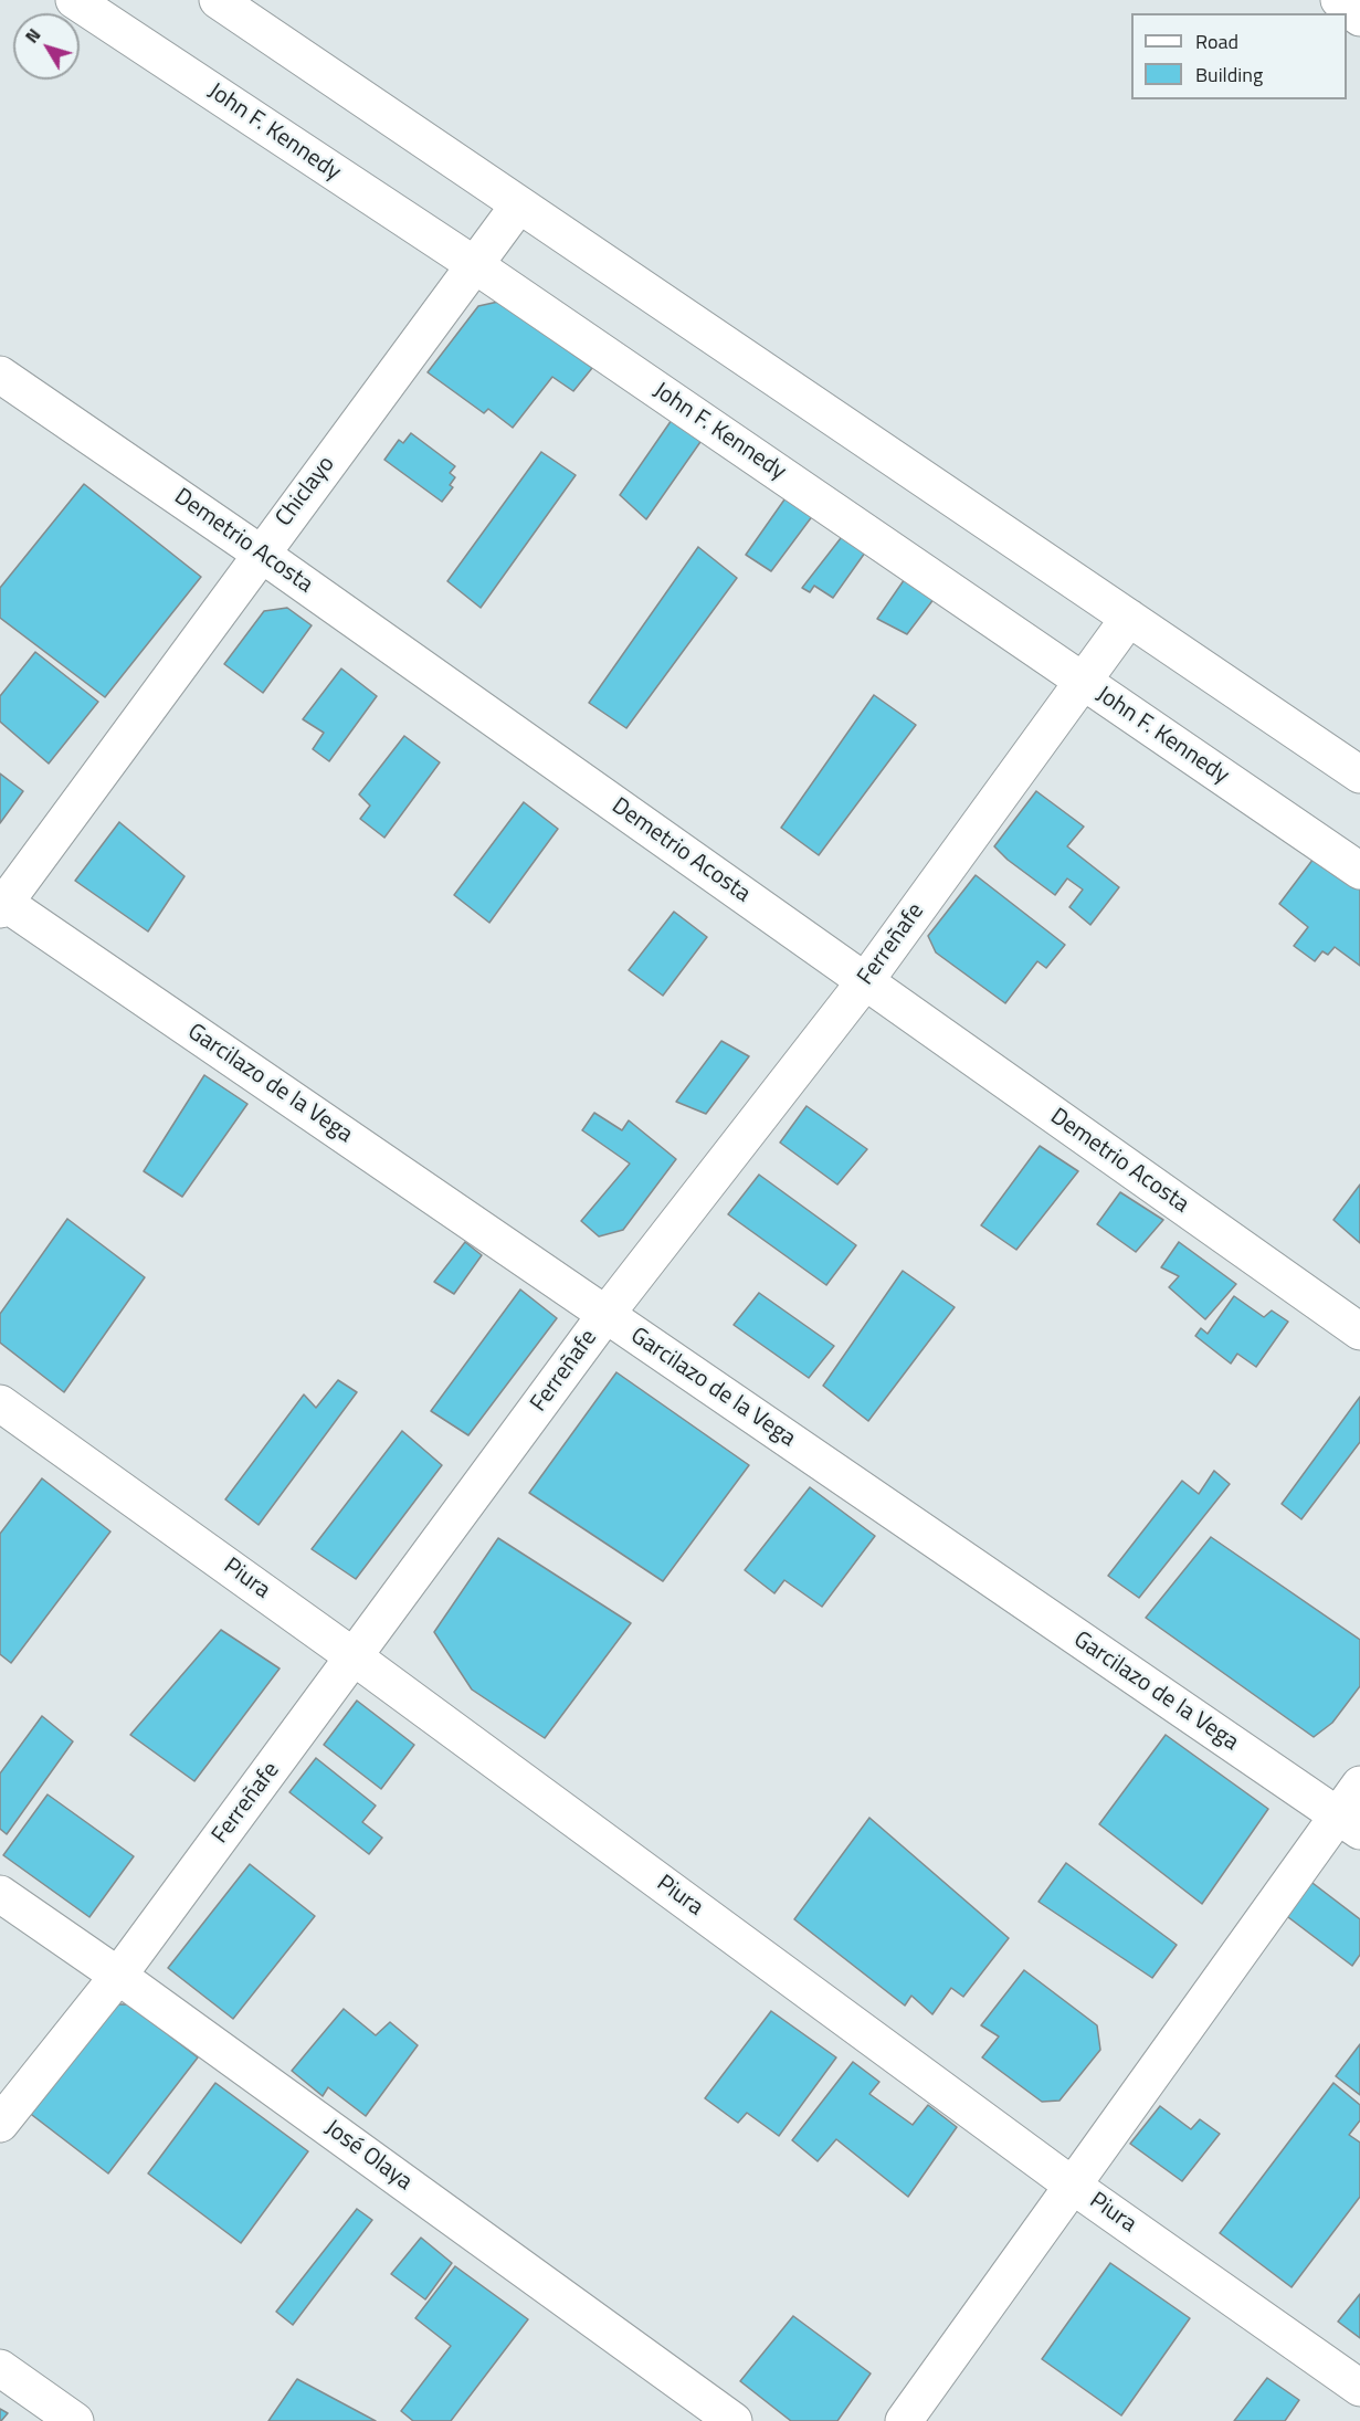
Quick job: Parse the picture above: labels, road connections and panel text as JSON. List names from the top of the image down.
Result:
{
  "streets": {
    "street": [
      "John F. Kennedy",
      "Chiclayo",
      "Demetrio Acosta",
      "Ferreñafe",
      "Garcilazo de la Vega",
      "Piura",
      "José Olaya"
    ]
  },
  "crossings": [
    ["John F. Kennedy", "Chiclayo"],
    ["John F. Kennedy", "Ferreñafe"],
    ["Chiclayo", "Demetrio Acosta"],
    ["Chiclayo", "Garcilazo de la Vega"],
    ["Demetrio Acosta", "Ferreñafe"],
    ["Ferreñafe", "Garcilazo de la Vega"],
    ["Ferreñafe", "Piura"],
    ["Ferreñafe", "José Olaya"]
  ],
  "legend": ["Road", "Building"],
  "north": "top left"
}
